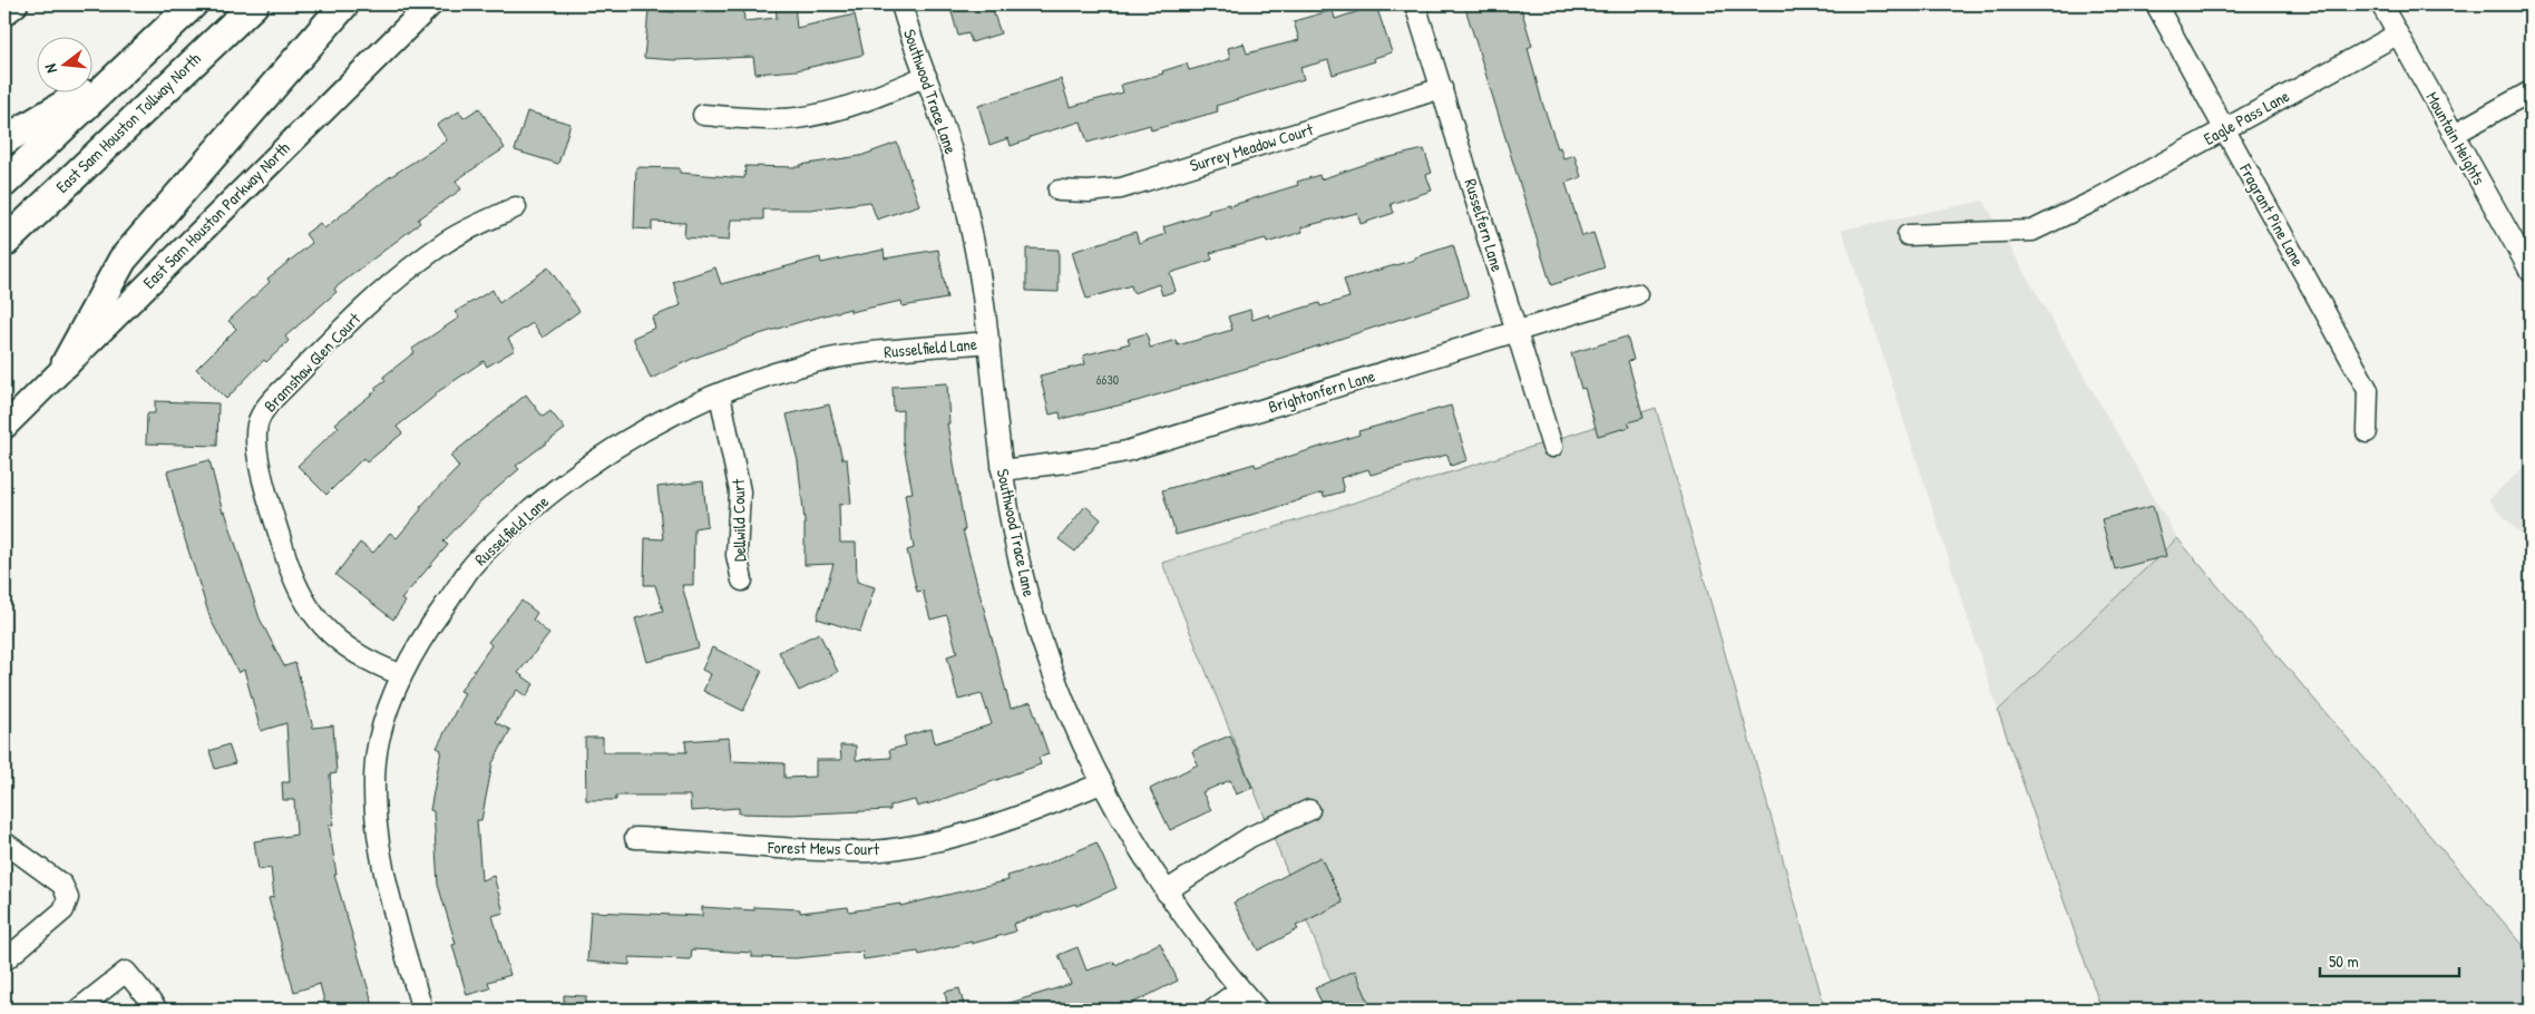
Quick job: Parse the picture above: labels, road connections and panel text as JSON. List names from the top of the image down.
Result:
{
  "streets": {
    "highway": ["East Sam Houston Tollway North"],
    "main road": ["East Sam Houston Parkway North"],
    "street": [
      "Southwood Trace Lane",
      "Eagle Pass Lane",
      "Mountain Heights",
      "Surrey Meadow Court",
      "Fragrant Pine Lane",
      "Russelfern Lane",
      "Russelfield Lane",
      "Bramshaw Glen Court",
      "Brightonfern Lane",
      "Dellwild Court",
      "Forest Mews Court"
    ]
  },
  "crossings": [
    ["Southwood Trace Lane", "Russelfield Lane"],
    ["Southwood Trace Lane", "Brightonfern Lane"],
    ["Southwood Trace Lane", "Forest Mews Court"],
    ["Eagle Pass Lane", "Mountain Heights"],
    ["Eagle Pass Lane", "Fragrant Pine Lane"],
    ["Surrey Meadow Court", "Russelfern Lane"],
    ["Russelfern Lane", "Brightonfern Lane"],
    ["Russelfield Lane", "Bramshaw Glen Court"],
    ["Russelfield Lane", "Dellwild Court"]
  ],
  "house_numbers": ["6630"],
  "scale_bar": "50 m",
  "north": "left"
}
